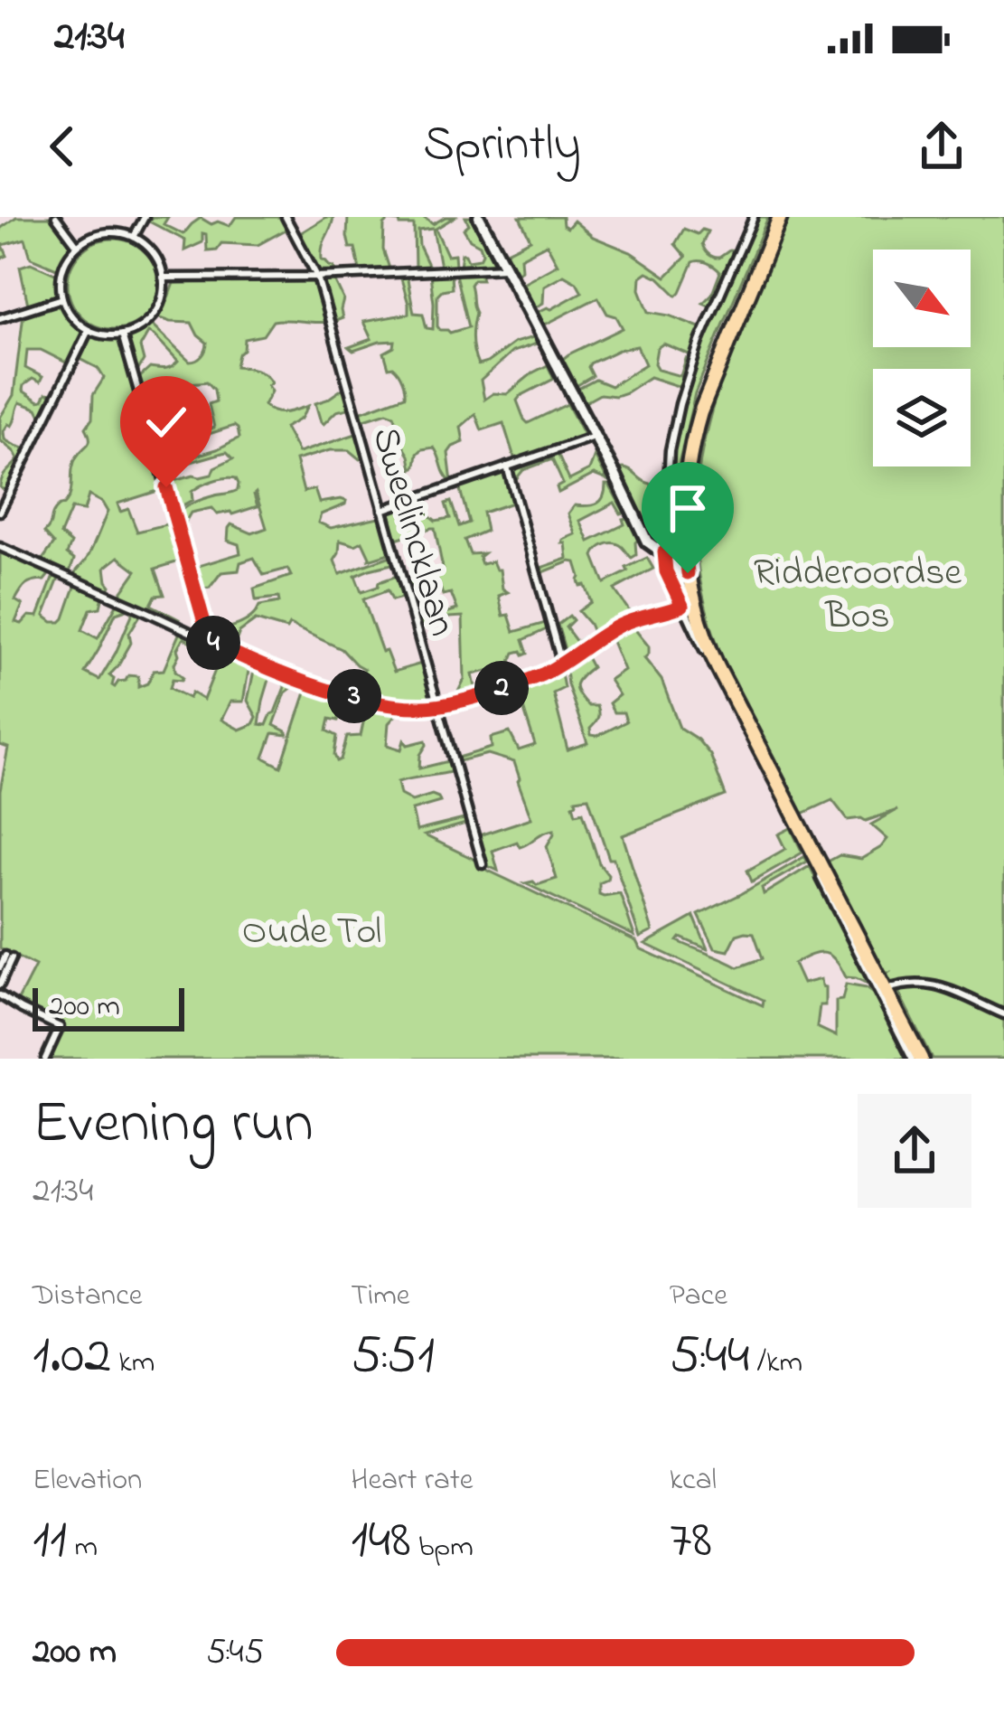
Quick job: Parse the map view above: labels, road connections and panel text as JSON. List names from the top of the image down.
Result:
{
  "streets": {
    "street": ["Sweelincklaan"]
  },
  "parks": ["Ridderoordse Bos", "Oude Tol"],
  "scale_bar": "200 m",
  "north": "bottom right",
  "page": {
    "status": "21:34",
    "header": "Sprintly",
    "pins": ["4", "2", "3"],
    "scale": "200 m",
    "heading": ["Evening run", "21:34"],
    "stats": [
      ["Distance", "1.02 km"],
      ["Time", "5:51"],
      ["Pace", "5:44 /km"],
      ["Elevation", "11 m"],
      ["Heart rate", "148 bpm"],
      ["kcal", "78"]
    ],
    "list": [
      {
        "name": "200 m",
        "note": "5:45"
      }
    ]
  }
}
